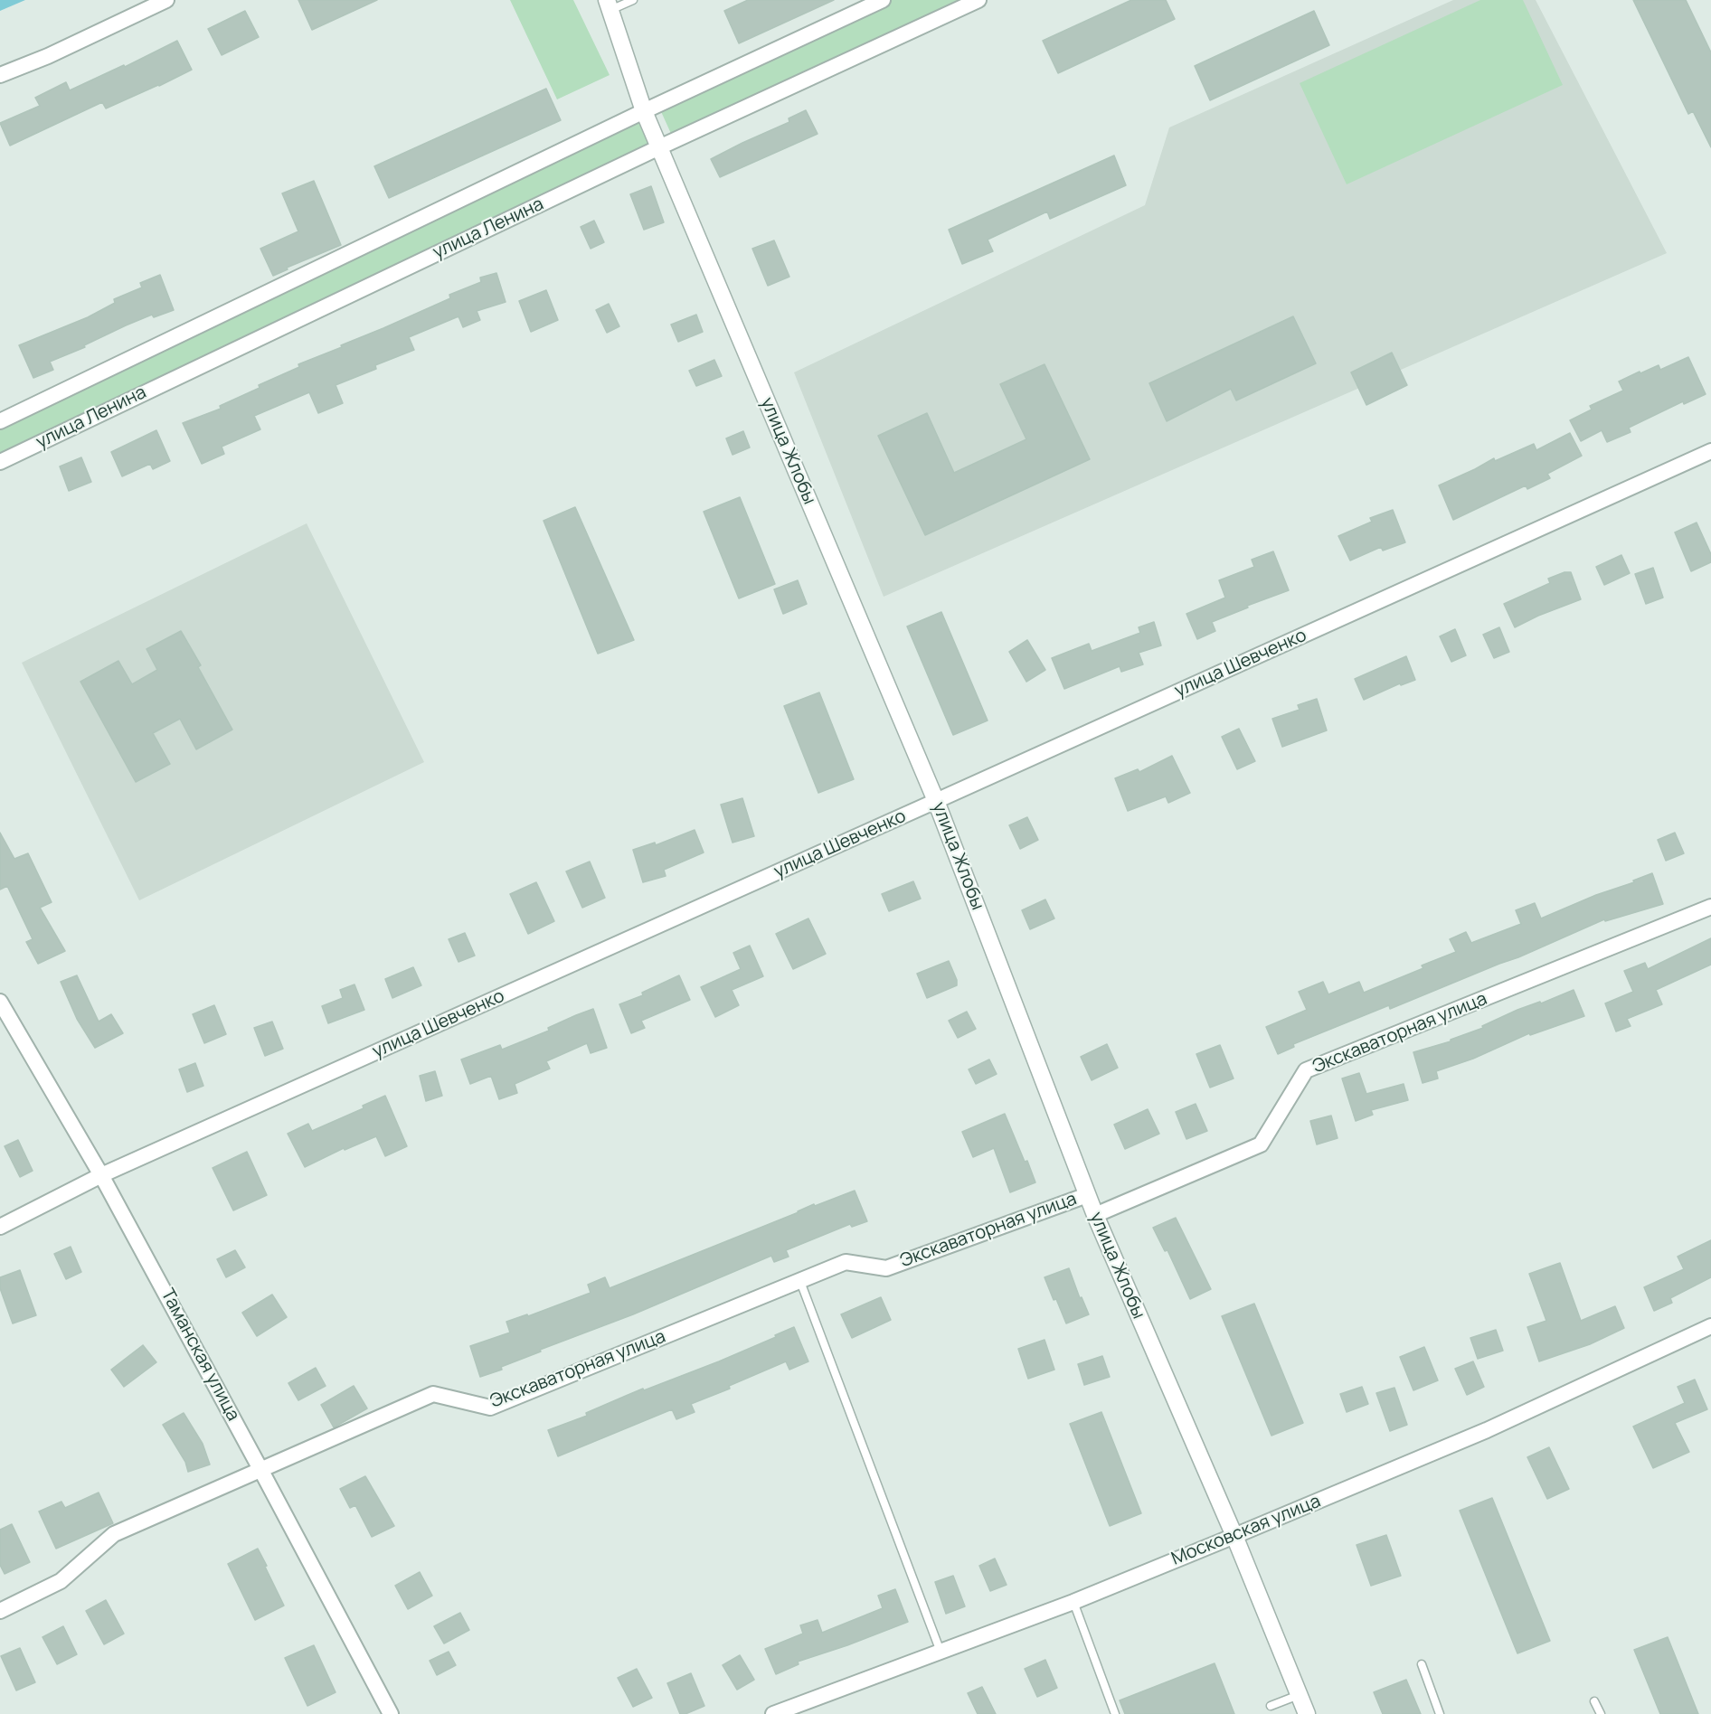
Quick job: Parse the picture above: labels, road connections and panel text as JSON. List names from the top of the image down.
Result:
{
  "streets": {
    "street": [
      "улица Ленина",
      "улица Жлобы",
      "улица Шевченко",
      "Экскаваторная улица",
      "Таманская улица",
      "Московская улица"
    ]
  },
  "crossings": [
    ["улица Ленина", "улица Жлобы"],
    ["улица Жлобы", "улица Шевченко"],
    ["улица Жлобы", "Экскаваторная улица"],
    ["улица Жлобы", "Московская улица"],
    ["улица Шевченко", "Таманская улица"],
    ["Экскаваторная улица", "Таманская улица"]
  ]
}
